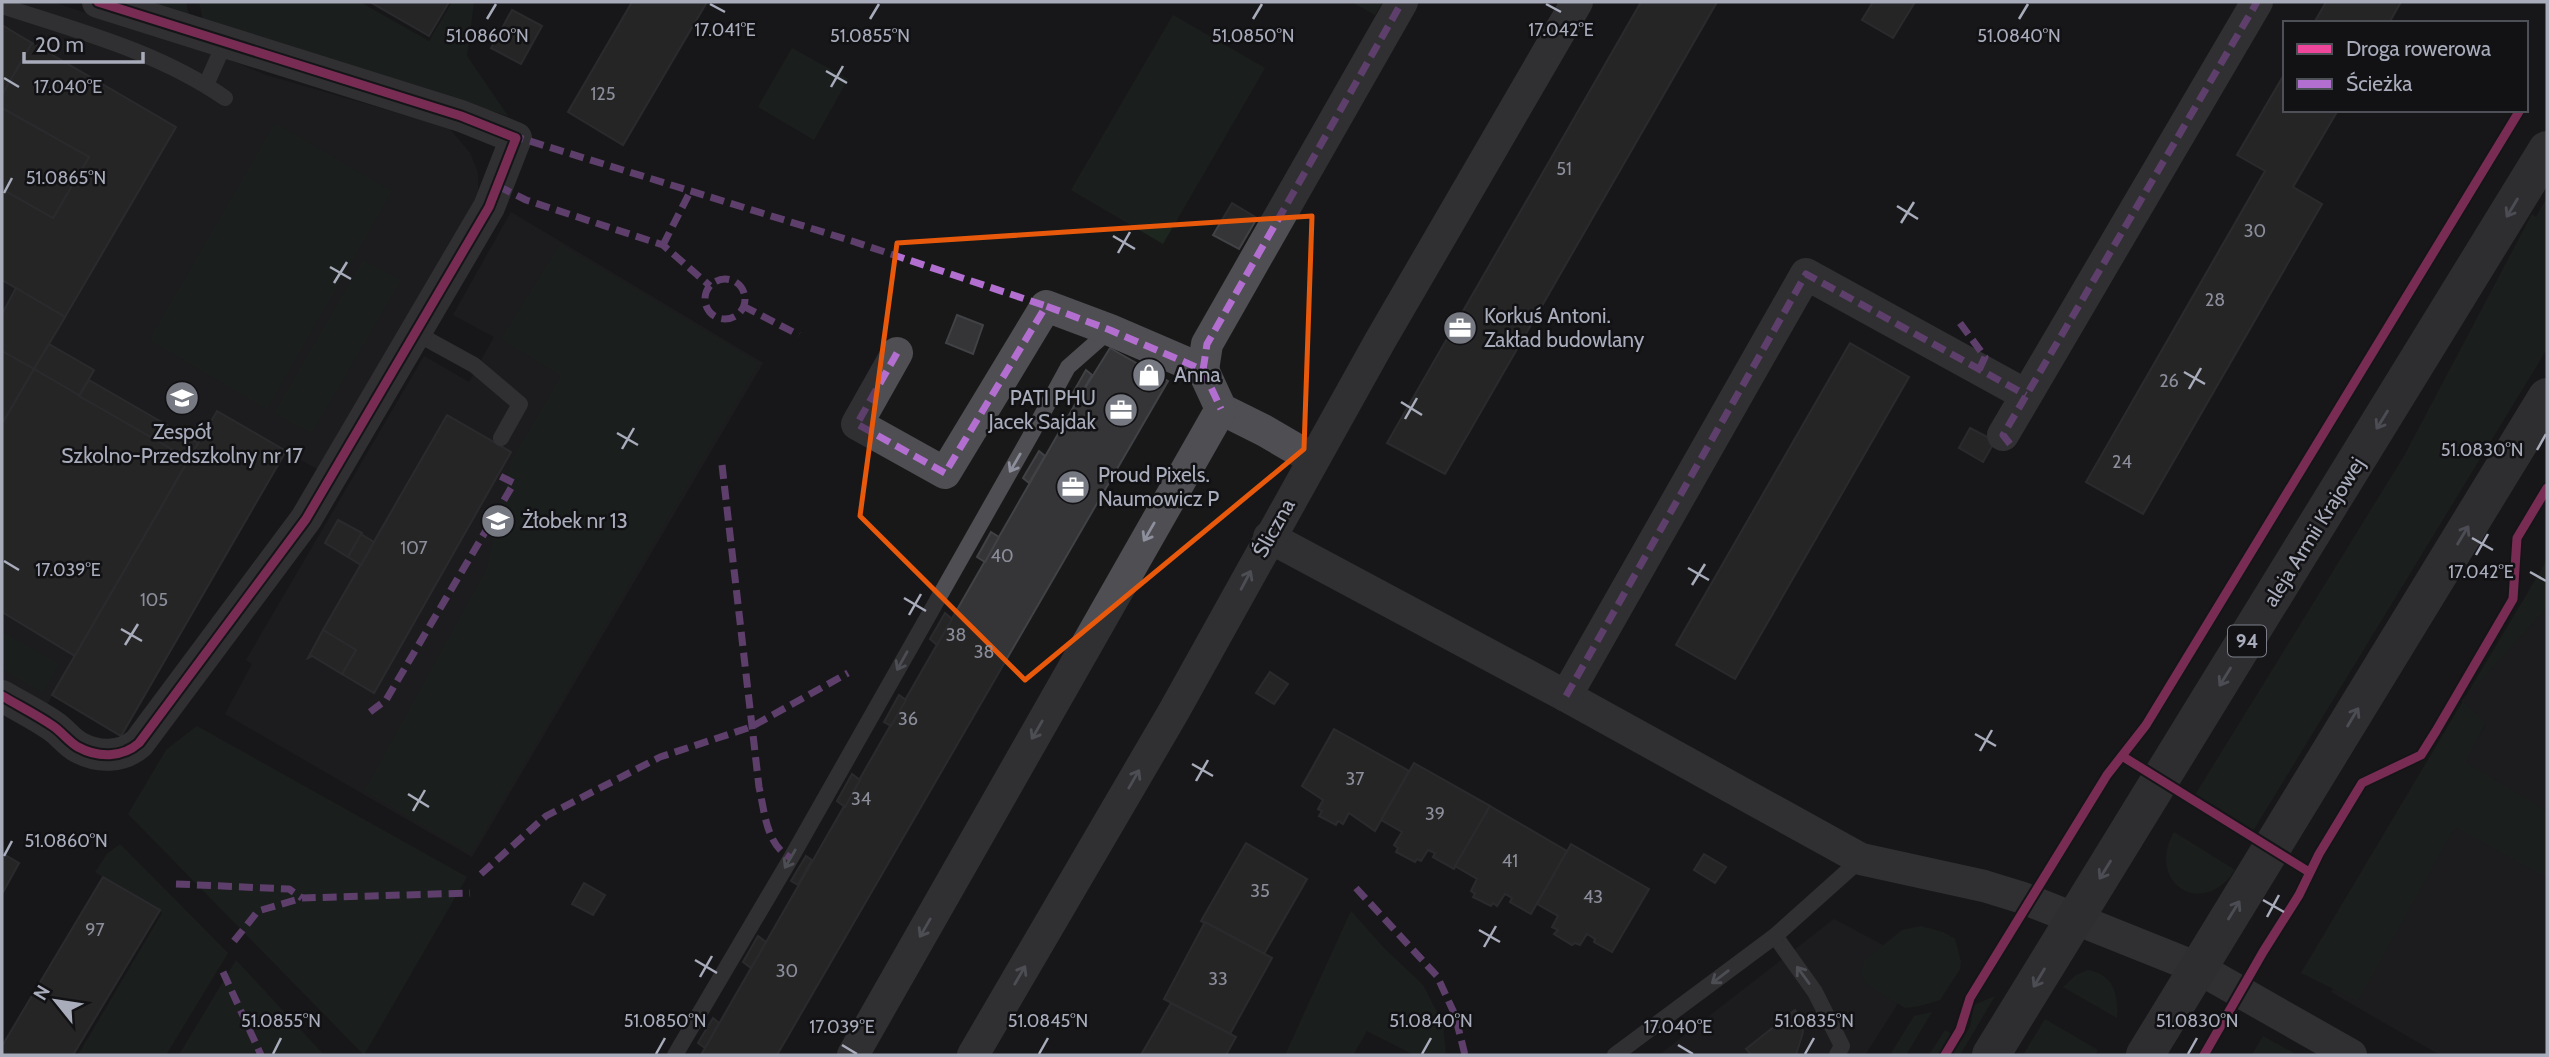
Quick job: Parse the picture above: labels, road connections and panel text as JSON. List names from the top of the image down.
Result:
{
  "streets": {
    "main road": ["aleja Armii Krajowej", "94"],
    "street": ["Śliczna"]
  },
  "places": {
    "office": ["Korkuś Antoni. Zakład budowlany", "PATI PHU Jacek Sajdak", "Proud Pixels. Naumowicz P"],
    "shop": ["Anna"],
    "school or university": ["Zespół Szkolno-Przedszkolny nr 17", "Żłobek nr 13"]
  },
  "house_numbers": [
    "125",
    "51",
    "30",
    "28",
    "26",
    "24",
    "107",
    "40",
    "105",
    "38",
    "38",
    "36",
    "37",
    "34",
    "39",
    "41",
    "35",
    "43",
    "97",
    "30",
    "33"
  ],
  "legend": ["Droga rowerowa", "Ścieżka"],
  "scale_bar": "20 m",
  "north": "top left",
  "coordinates": [
    "17.041°E",
    "17.042°E",
    "51.0860°N",
    "51.0855°N",
    "51.0850°N",
    "51.0840°N",
    "17.040°E",
    "51.0865°N",
    "51.0830°N",
    "17.039°E",
    "51.0845°N",
    "51.0835°N"
  ]
}
